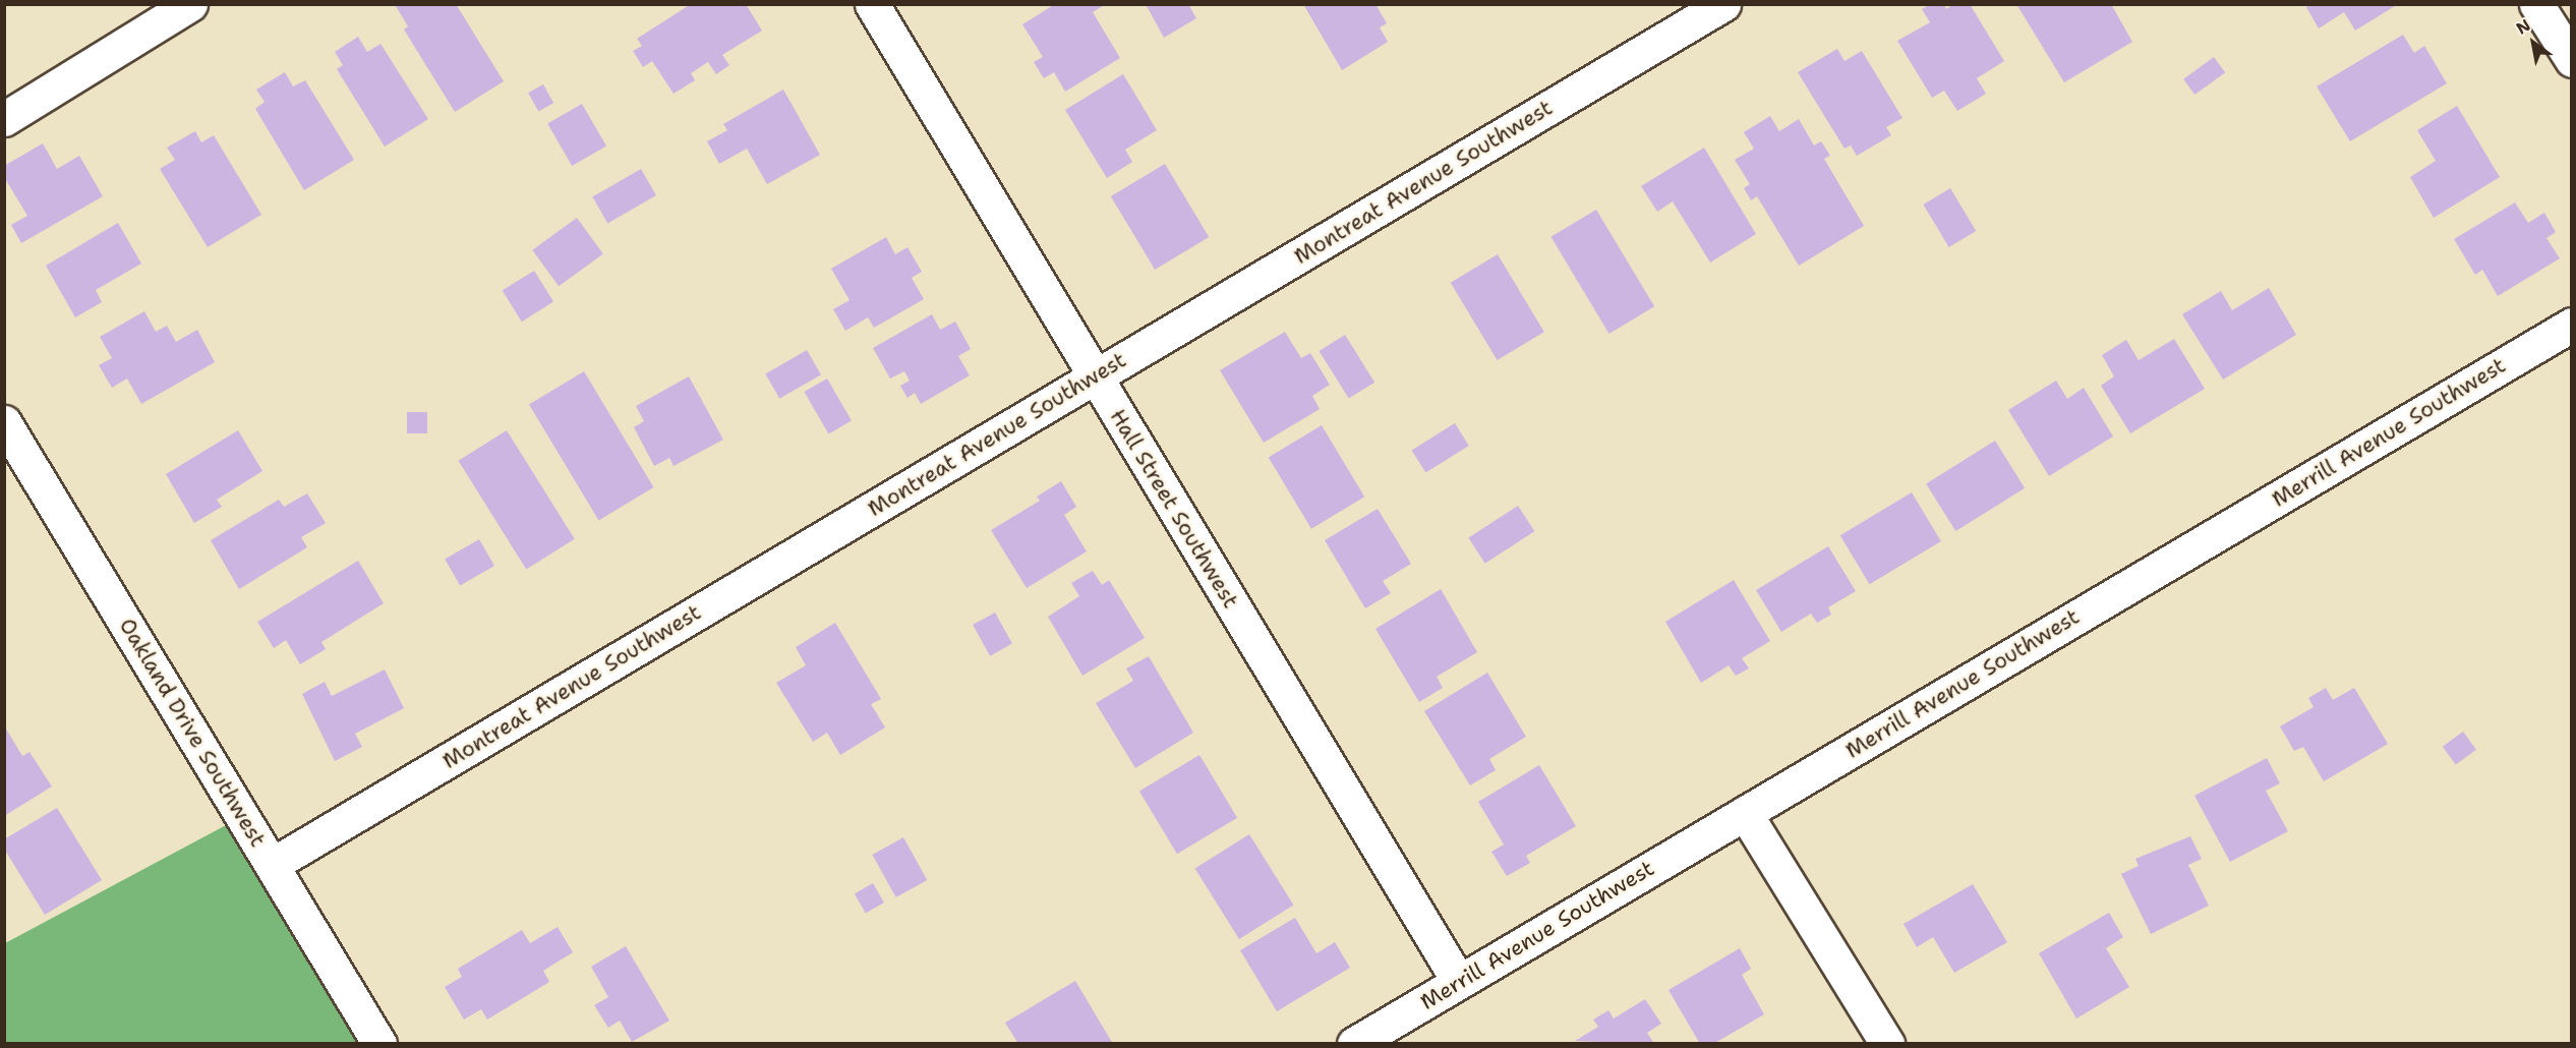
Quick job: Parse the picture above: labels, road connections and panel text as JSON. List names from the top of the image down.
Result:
{
  "streets": {
    "street": [
      "Montreat Avenue Southwest",
      "Merrill Avenue Southwest",
      "Hall Street Southwest",
      "Oakland Drive Southwest"
    ]
  },
  "crossings": [
    ["Montreat Avenue Southwest", "Hall Street Southwest"],
    ["Montreat Avenue Southwest", "Oakland Drive Southwest"],
    ["Merrill Avenue Southwest", "Hall Street Southwest"]
  ],
  "north": "top left"
}
